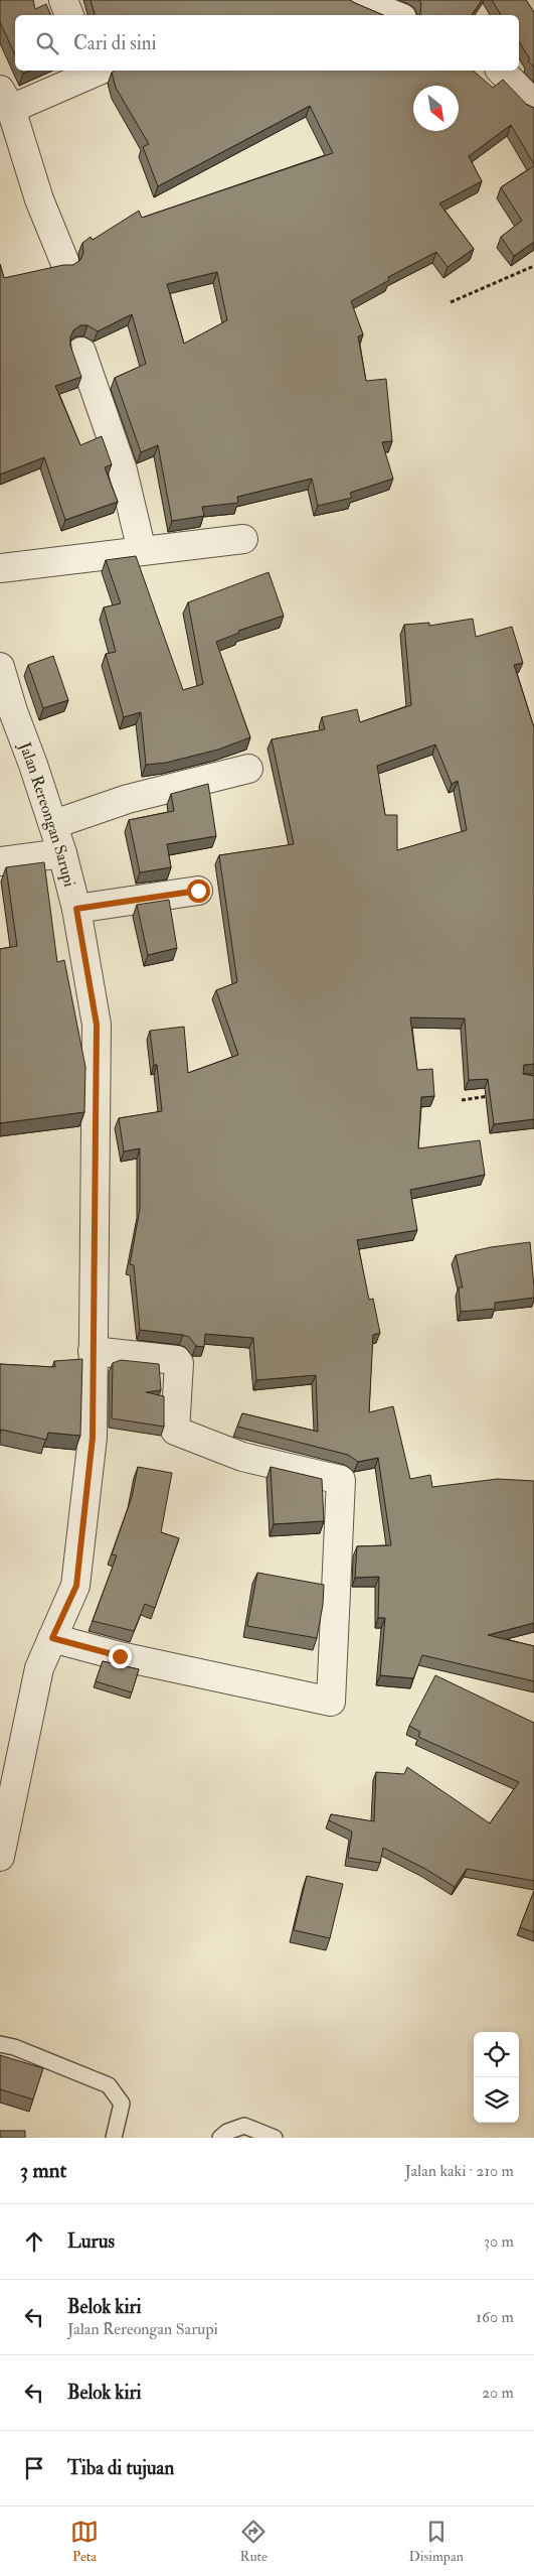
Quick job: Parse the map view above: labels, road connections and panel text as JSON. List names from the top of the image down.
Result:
{
  "streets": {
    "street": ["Jalan Rereongan Sarupi"]
  },
  "north": "bottom right",
  "page": {
    "search": "Cari di sini",
    "heading": ["3 mnt", "Jalan kaki · 210 m"],
    "list": [
      ["Lurus", "30 m"],
      ["Belok kiri", "Jalan Rereongan Sarupi", "160 m"],
      ["Belok kiri", "20 m"],
      "Tiba di tujuan"
    ],
    "nav": ["Peta", "Rute", "Disimpan"]
  }
}
